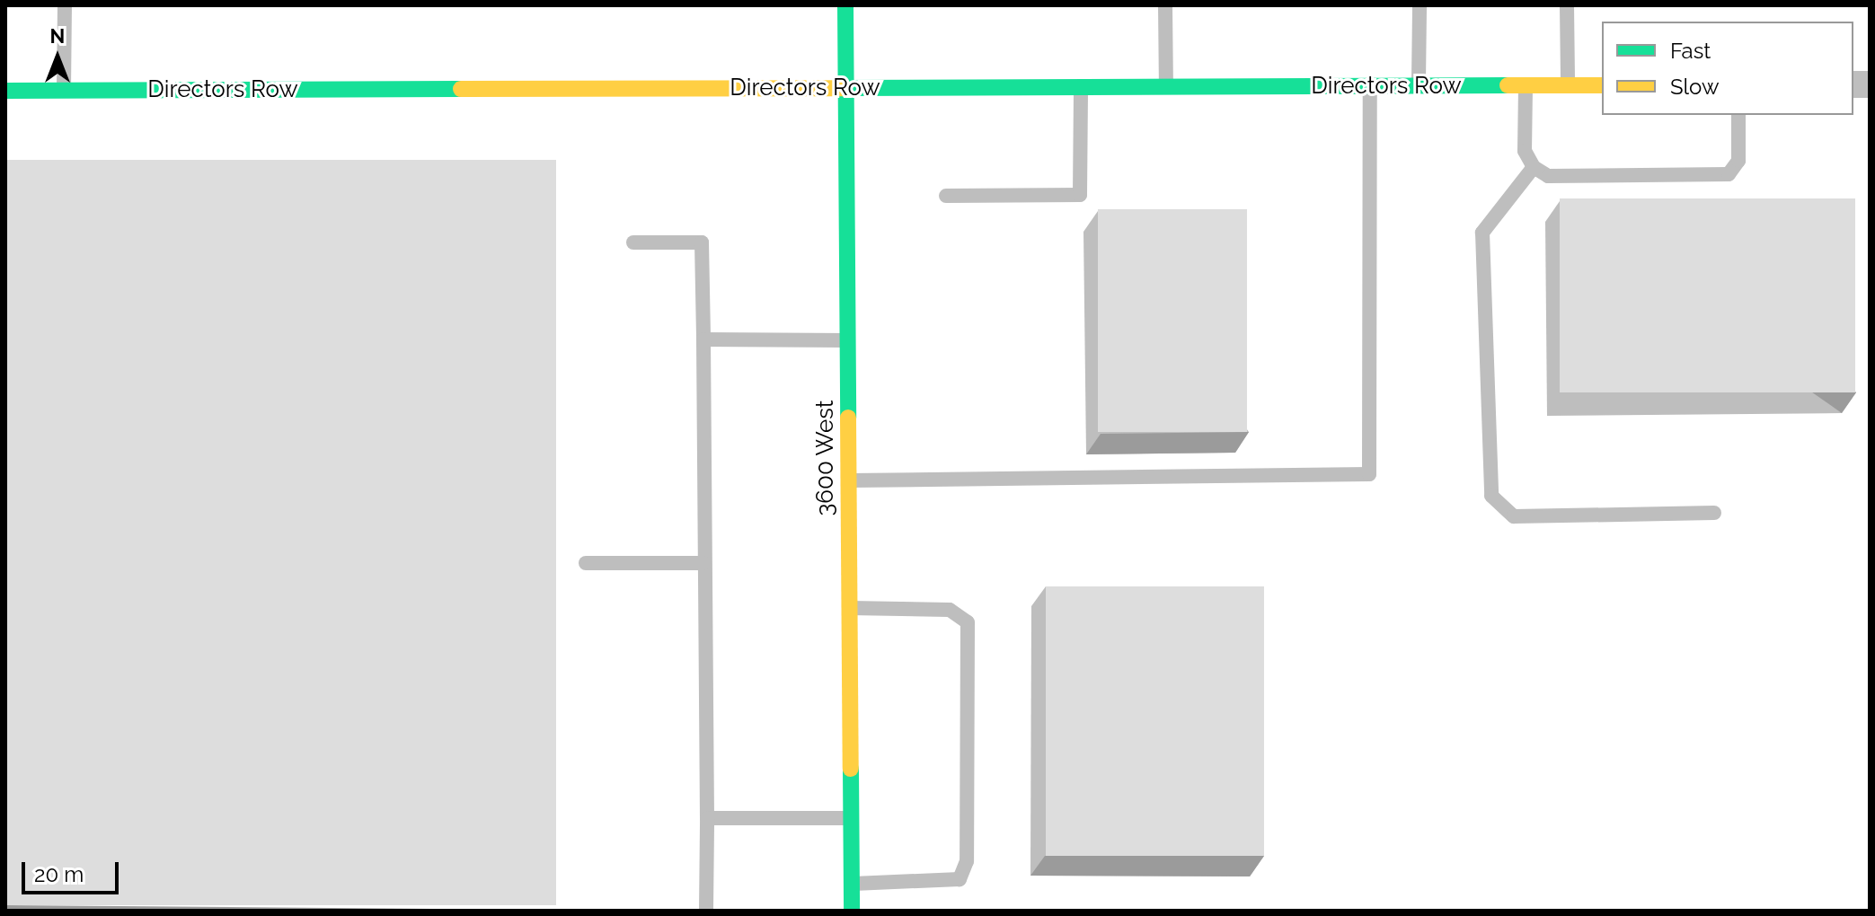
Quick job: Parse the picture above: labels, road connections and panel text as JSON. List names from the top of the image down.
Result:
{
  "streets": {
    "street": ["Directors Row", "3600 West"]
  },
  "crossings": [
    ["Directors Row", "3600 West"]
  ],
  "legend": ["Fast", "Slow"],
  "scale_bar": "20 m",
  "north": "top"
}
